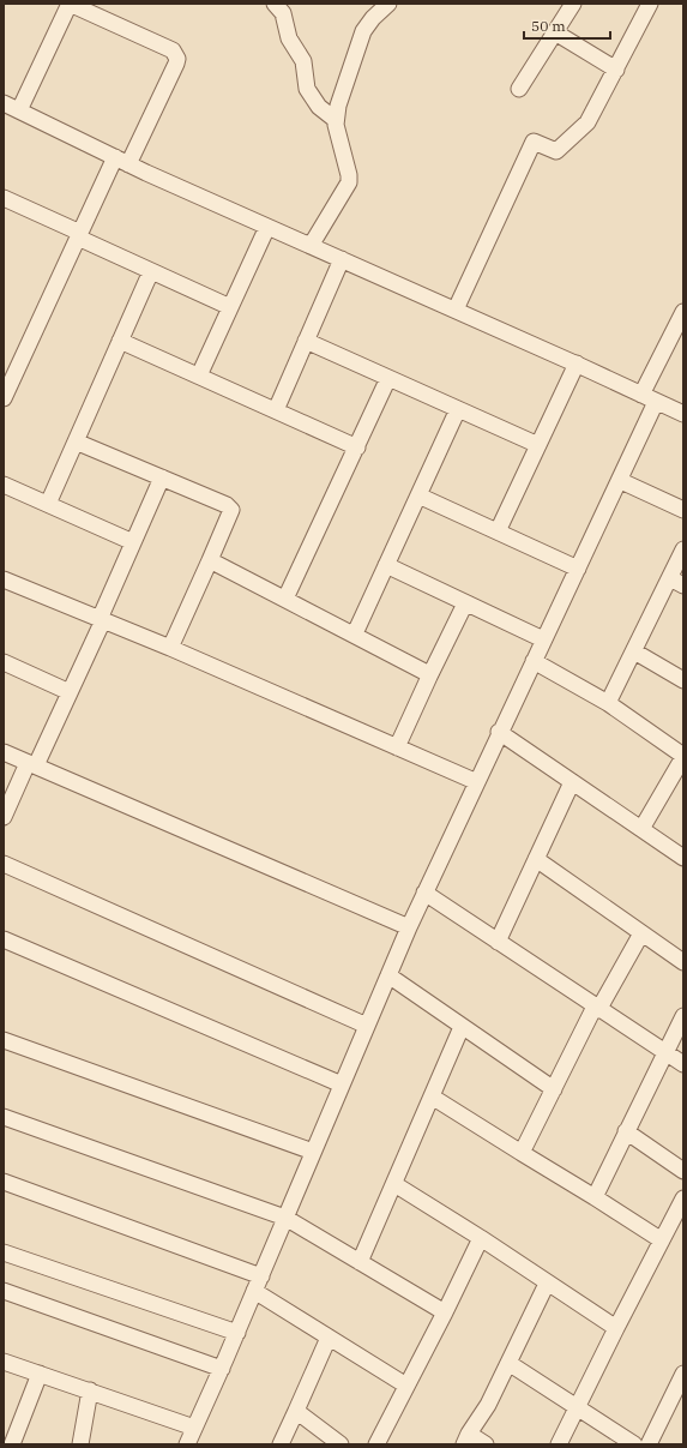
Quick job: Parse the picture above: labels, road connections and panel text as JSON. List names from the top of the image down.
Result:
{
  "scale_bar": "50 m"
}
